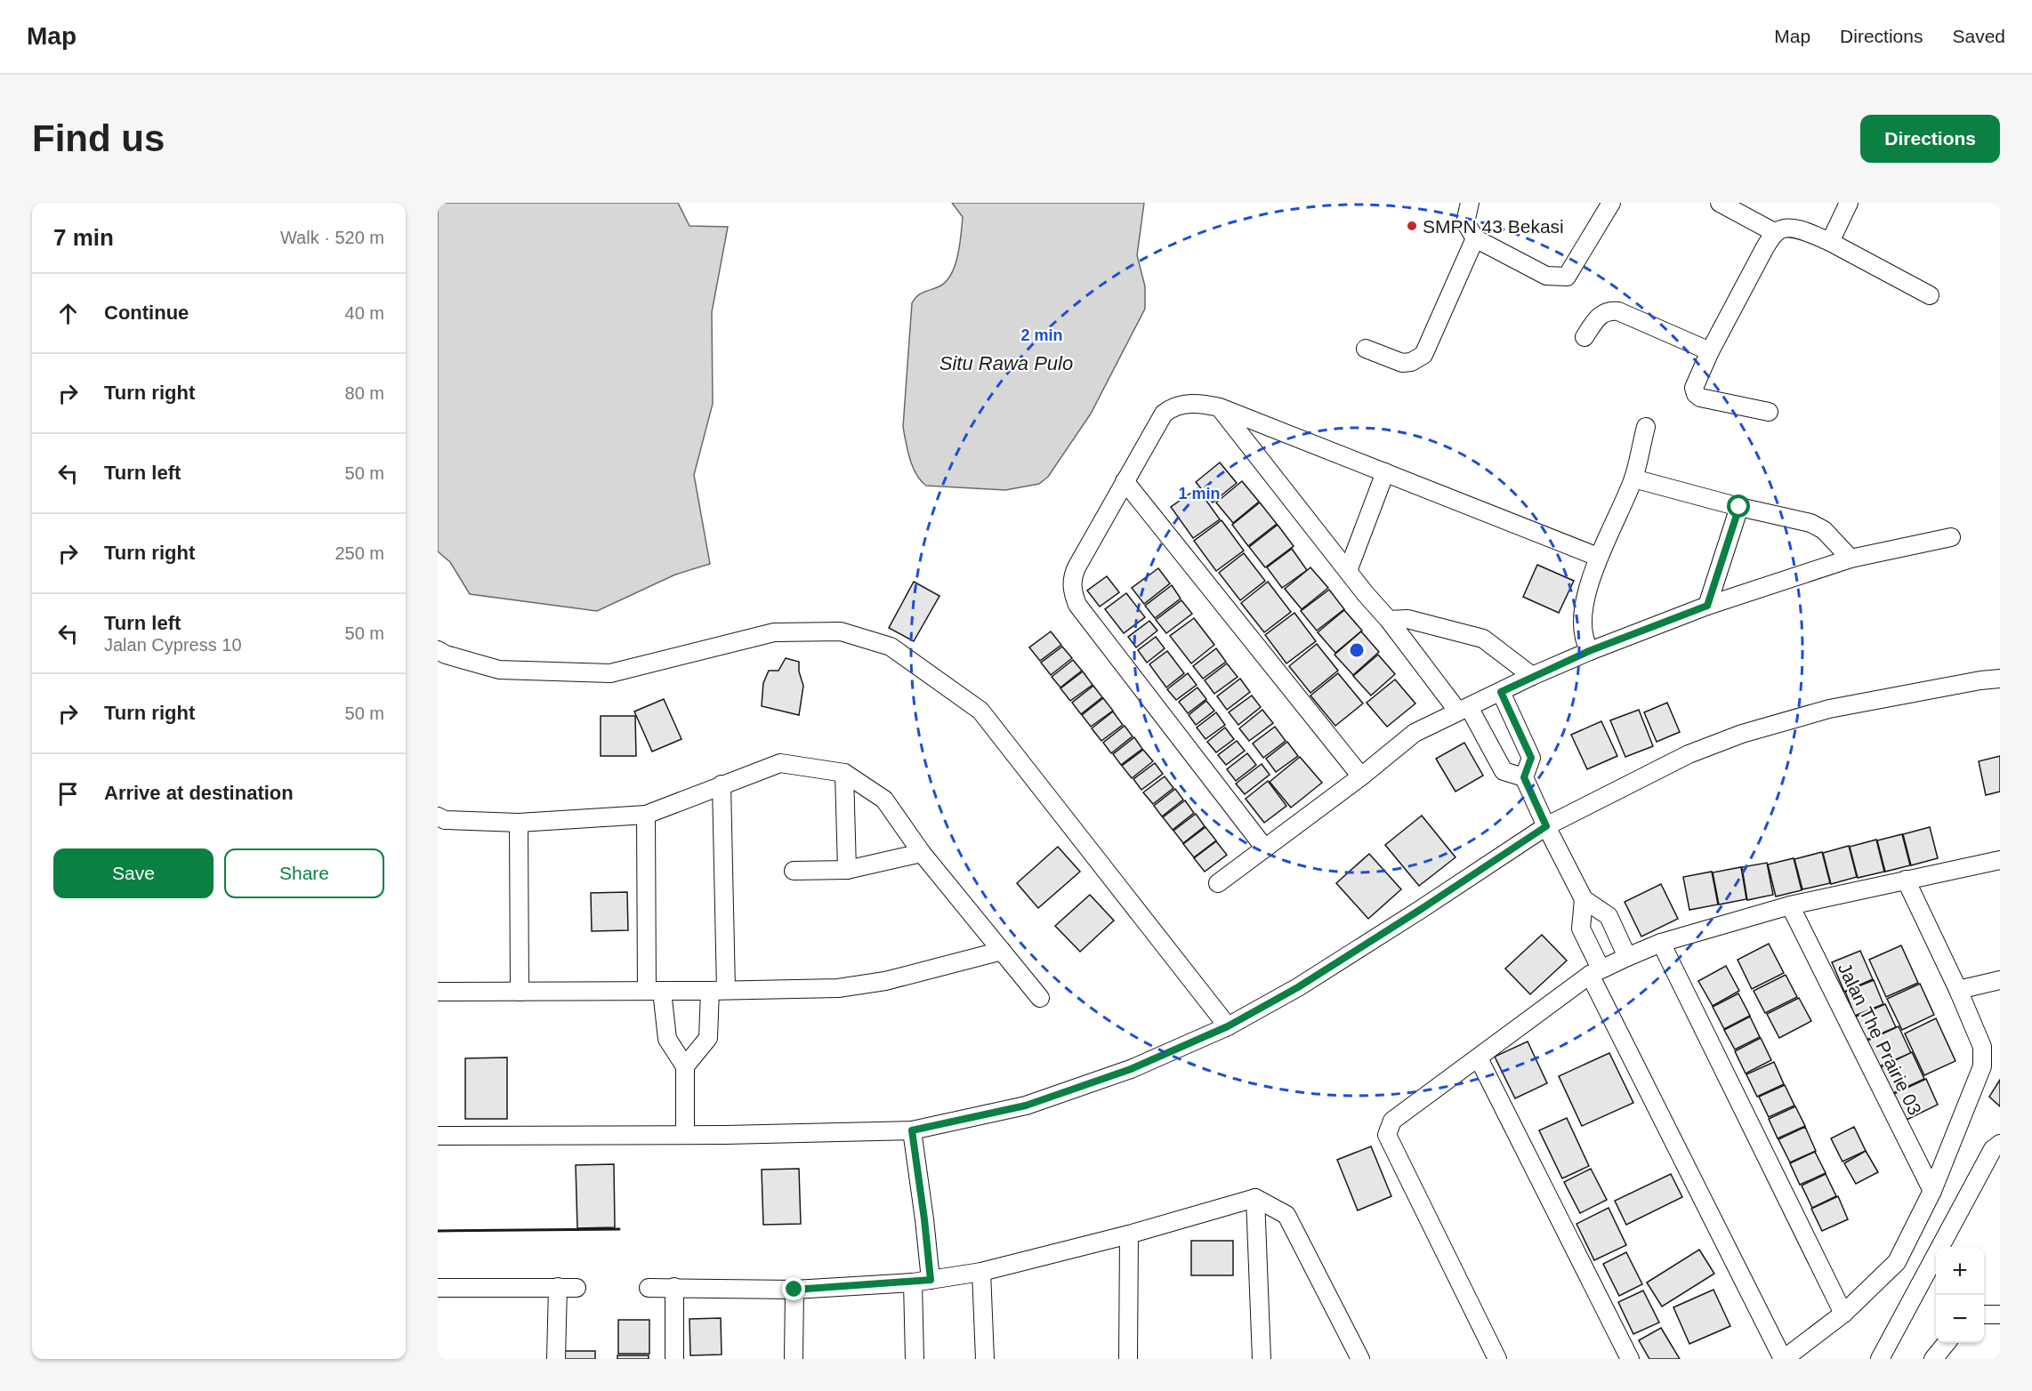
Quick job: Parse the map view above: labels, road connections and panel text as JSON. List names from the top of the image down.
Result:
{
  "streets": {
    "street": ["Jalan The Prairie 03"]
  },
  "water": ["Situ Rawa Pulo"],
  "places": ["SMPN 43 Bekasi"],
  "page": {
    "header": "Map",
    "nav": ["Map", "Directions", "Saved"],
    "buttons": [
      "Directions",
      ["Save", "Share"]
    ],
    "title": "Find us",
    "heading": ["7 min", "Walk · 520 m"],
    "list": [
      ["Continue", "40 m"],
      ["Turn right", "80 m"],
      ["Turn left", "50 m"],
      ["Turn right", "250 m"],
      ["Turn left", "Jalan Cypress 10", "50 m"],
      ["Turn right", "50 m"],
      "Arrive at destination"
    ],
    "map_buttons": ["+", "−"]
  },
  "rings": ["2 min", "1 min"]
}
